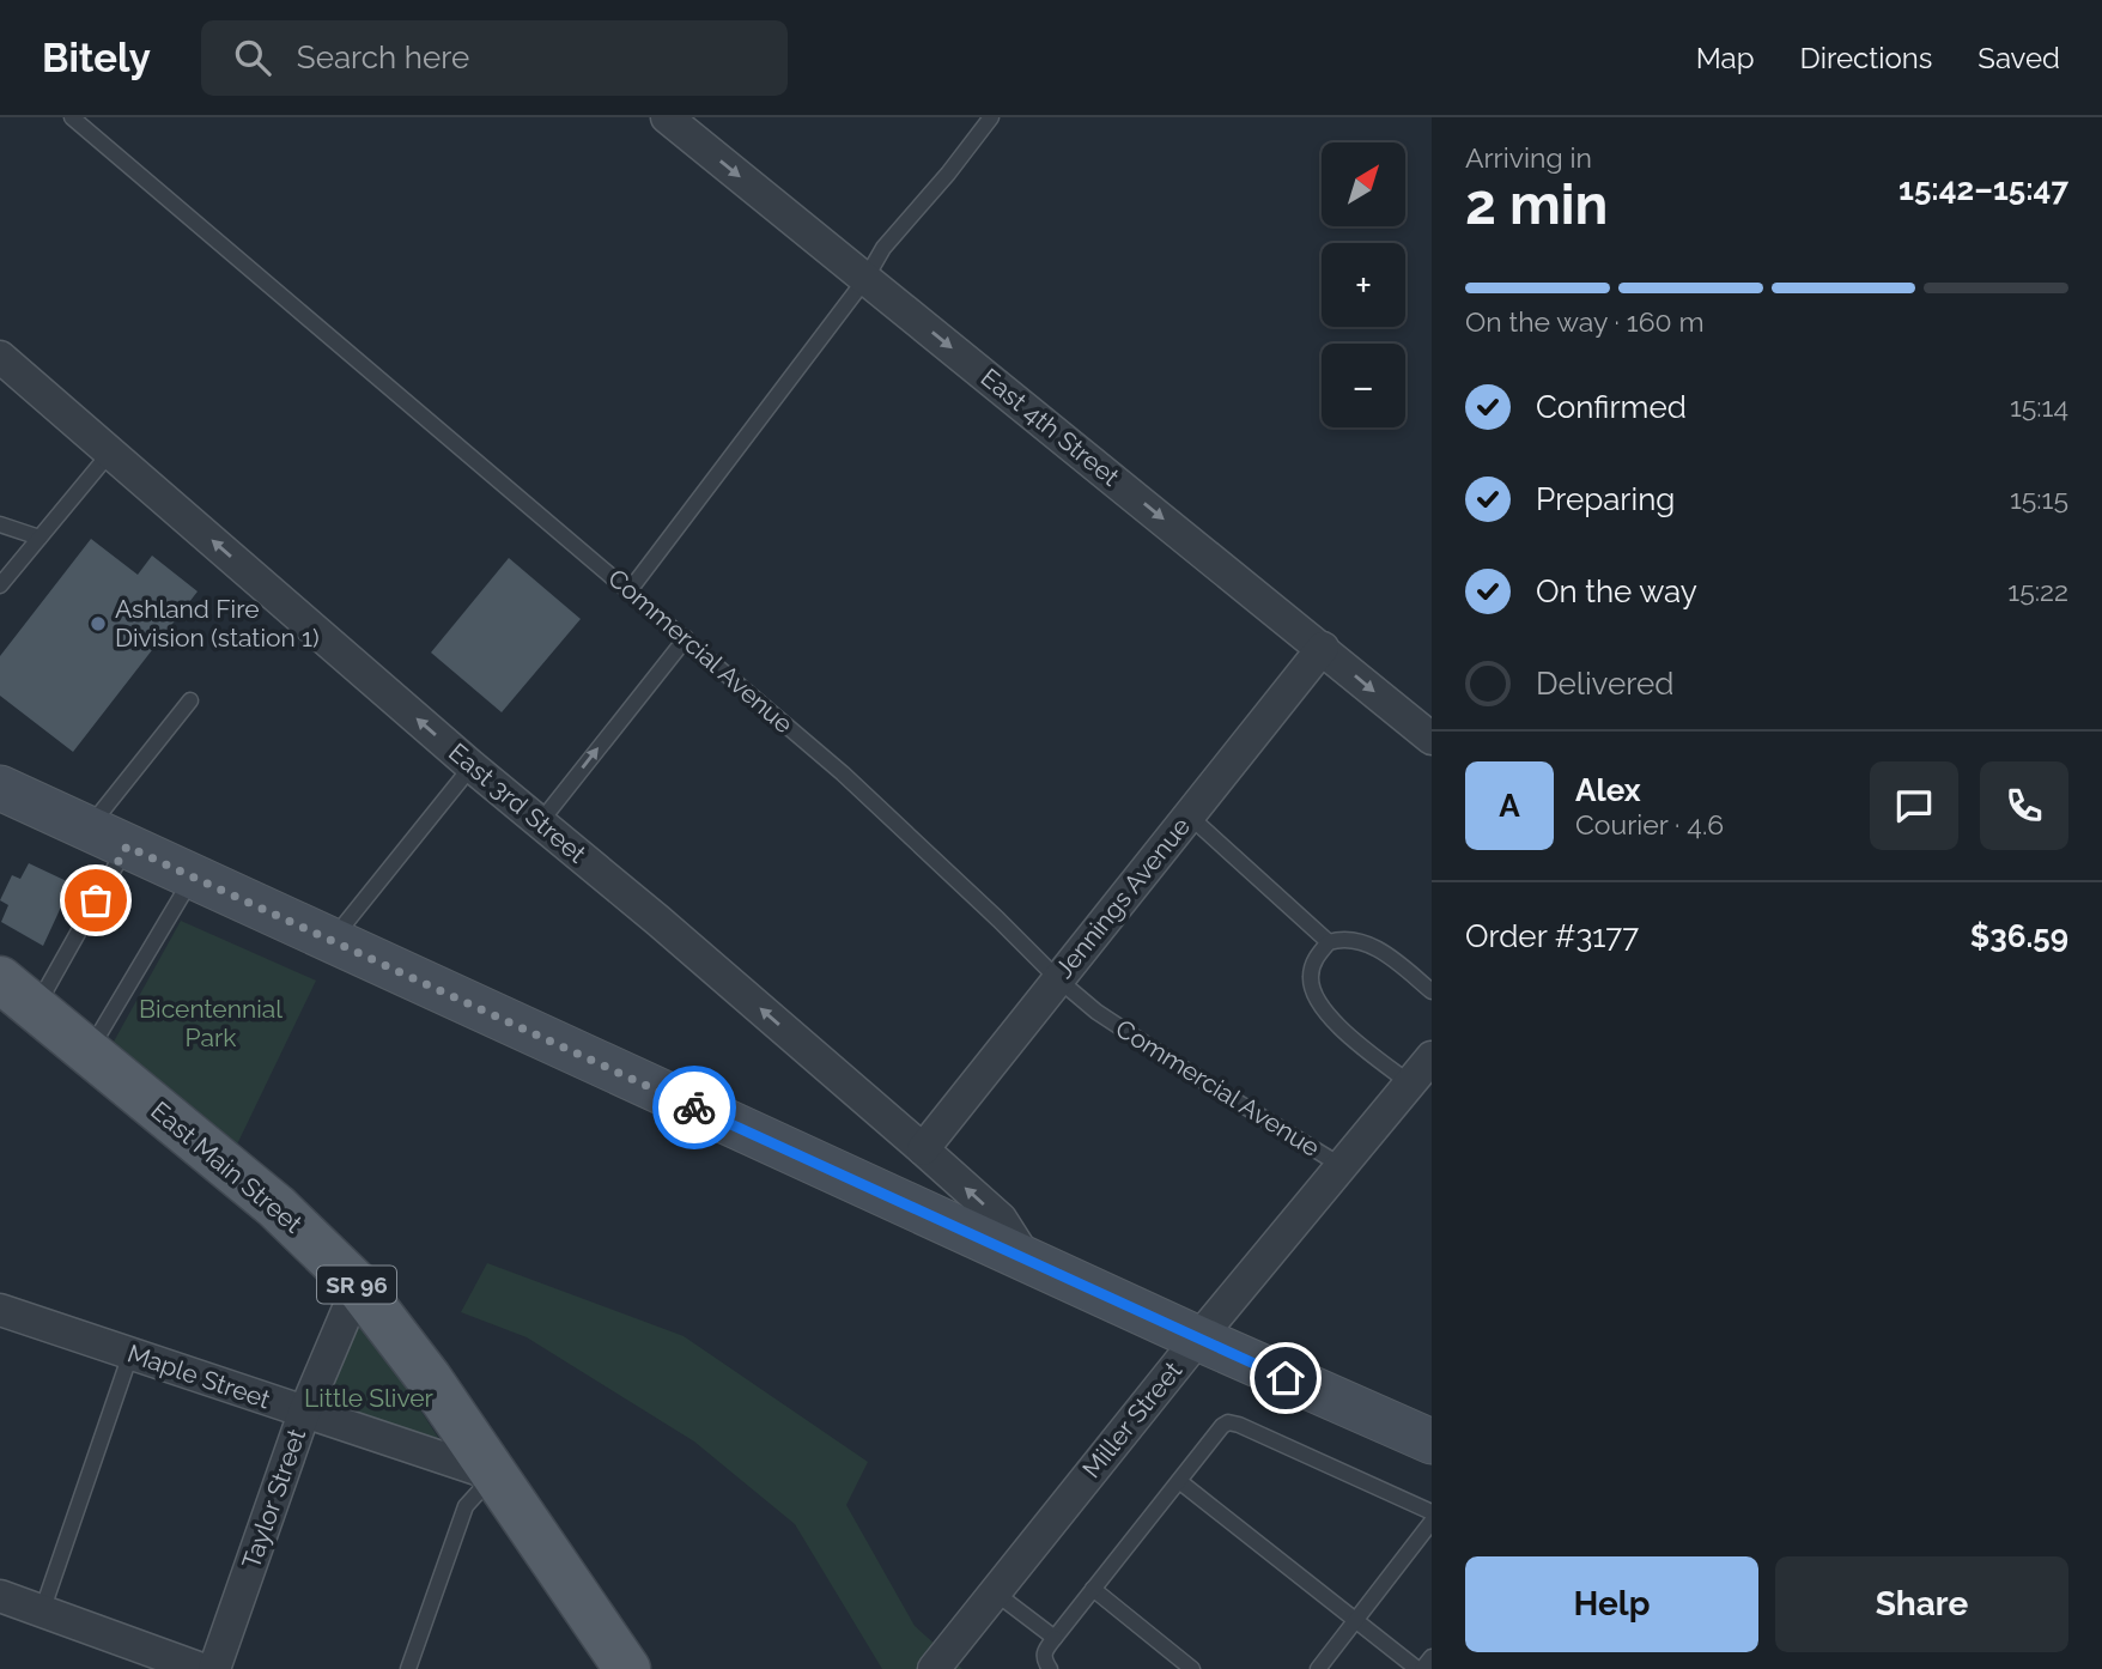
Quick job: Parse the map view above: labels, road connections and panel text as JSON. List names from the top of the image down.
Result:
{
  "streets": {
    "main road": ["East Main Street", "SR 96"],
    "street": [
      "East 4th Street",
      "East 3rd Street",
      "Jennings Avenue",
      "Maple Street",
      "Miller Street",
      "Taylor Street"
    ],
    "lane": ["Commercial Avenue"]
  },
  "crossings": [
    ["East 4th Street", "Jennings Avenue"],
    ["Commercial Avenue", "Jennings Avenue"],
    ["Commercial Avenue", "Miller Street"],
    ["East 3rd Street", "Jennings Avenue"],
    ["East Main Street", "Maple Street"],
    ["East Main Street", "Taylor Street"],
    ["Maple Street", "Taylor Street"]
  ],
  "one_way": ["East 4th Street", "East 3rd Street"],
  "parks": ["Bicentennial Park", "Little Sliver"],
  "places": ["Ashland Fire Division (station 1)"],
  "north": "top right",
  "page": {
    "header": "Bitely",
    "search": "Search here",
    "nav": ["Map", "Directions", "Saved"],
    "heading": ["2 min", "Arriving in", "15:42–15:47"],
    "panel": [
      "Alex",
      "Courier · 4.6",
      "Order #3177",
      "$36.59"
    ],
    "map_buttons": ["+", "−"],
    "bar": "On the way · 160 m",
    "list": [
      ["Confirmed", "15:14"],
      ["Preparing", "15:15"],
      ["On the way", "15:22"],
      "Delivered"
    ],
    "round": "A",
    "buttons": ["Help", "Share"]
  }
}
